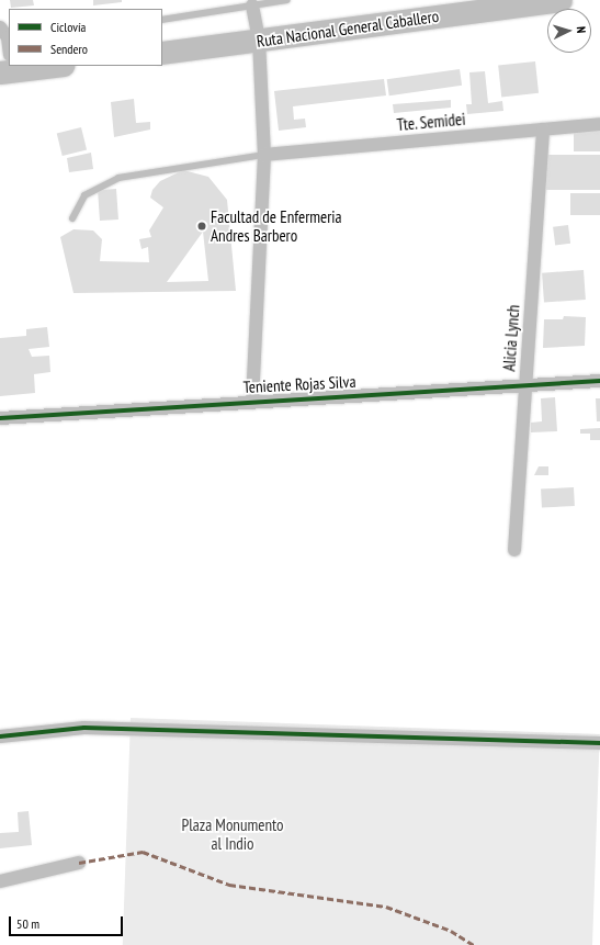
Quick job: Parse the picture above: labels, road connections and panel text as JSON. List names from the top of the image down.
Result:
{
  "streets": {
    "highway": ["Ruta Nacional General Caballero"],
    "street": ["Tte. Semidei", "Alicia Lynch", "Teniente Rojas Silva"]
  },
  "crossings": [
    ["Tte. Semidei", "Alicia Lynch"],
    ["Alicia Lynch", "Teniente Rojas Silva"]
  ],
  "parks": ["Plaza Monumento al Indio"],
  "places": ["Facultad de Enfermeria Andres Barbero"],
  "legend": ["Ciclovía", "Sendero"],
  "scale_bar": "50 m",
  "north": "right"
}
